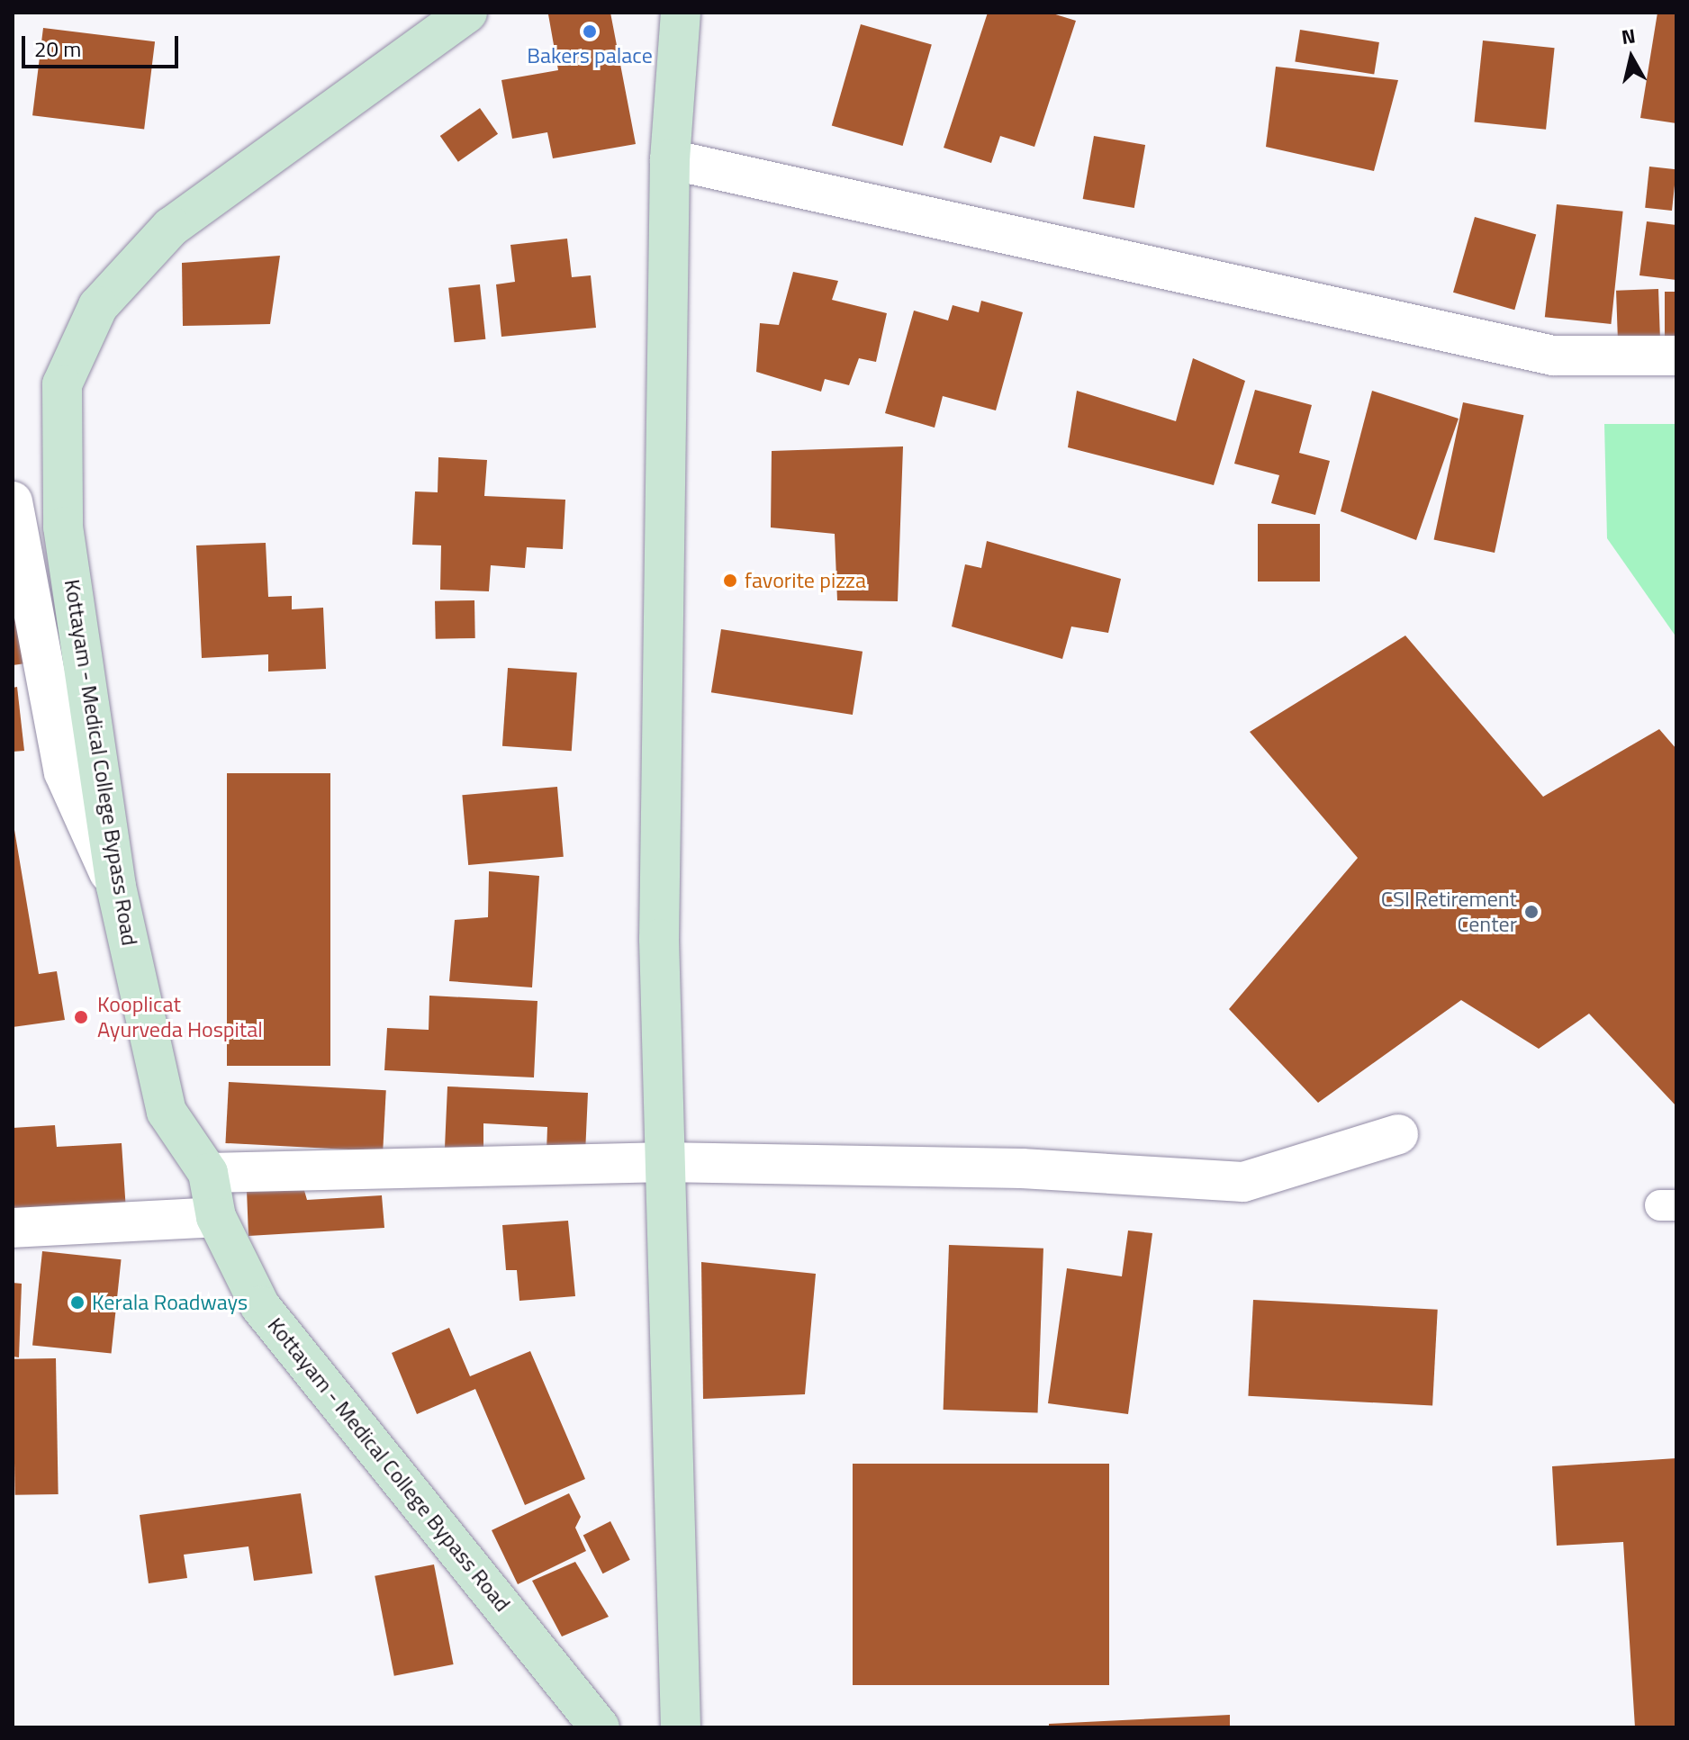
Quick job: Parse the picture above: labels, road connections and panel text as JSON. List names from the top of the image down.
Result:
{
  "streets": {
    "main road": ["Kottayam - Medical College Bypass Road"]
  },
  "places": [
    "Bakers palace",
    "favorite pizza",
    "CSI Retirement Center",
    "Kooplicat Ayurveda Hospital",
    "Kerala Roadways"
  ],
  "scale_bar": "20 m",
  "north": "top"
}
